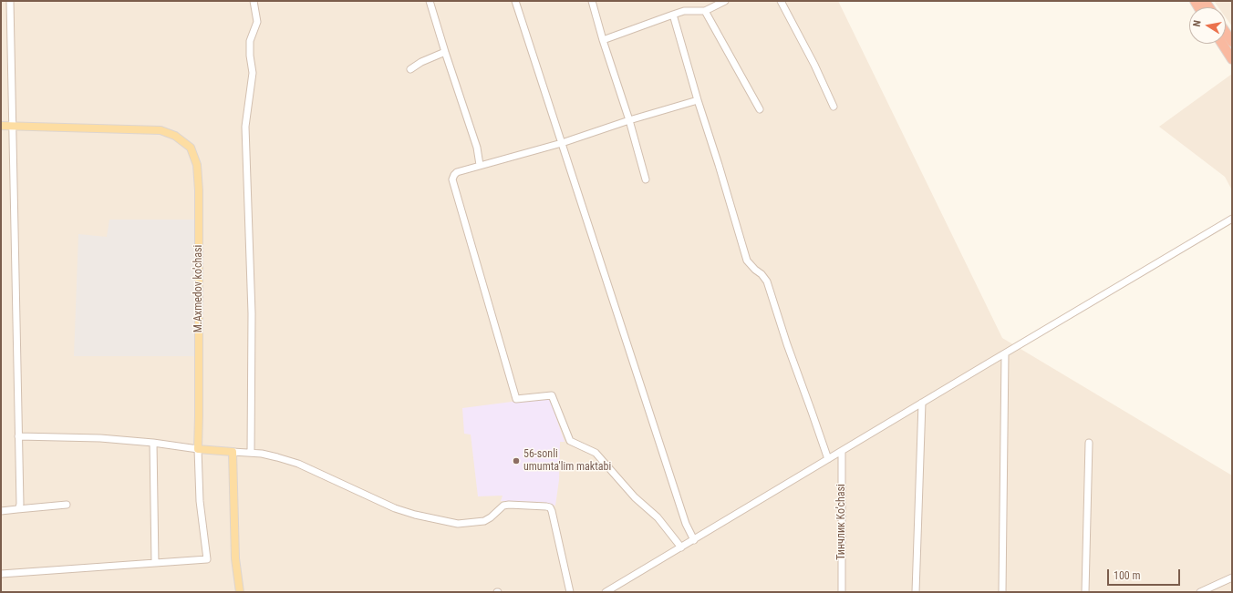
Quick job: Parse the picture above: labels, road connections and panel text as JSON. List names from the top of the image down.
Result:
{
  "streets": {
    "main road": ["M.Axmedov ko'chasi"],
    "street": ["Тинчлик Ko’chasi"]
  },
  "places": ["56-sonli umumta'lim maktabi"],
  "scale_bar": "100 m",
  "north": "left"
}
